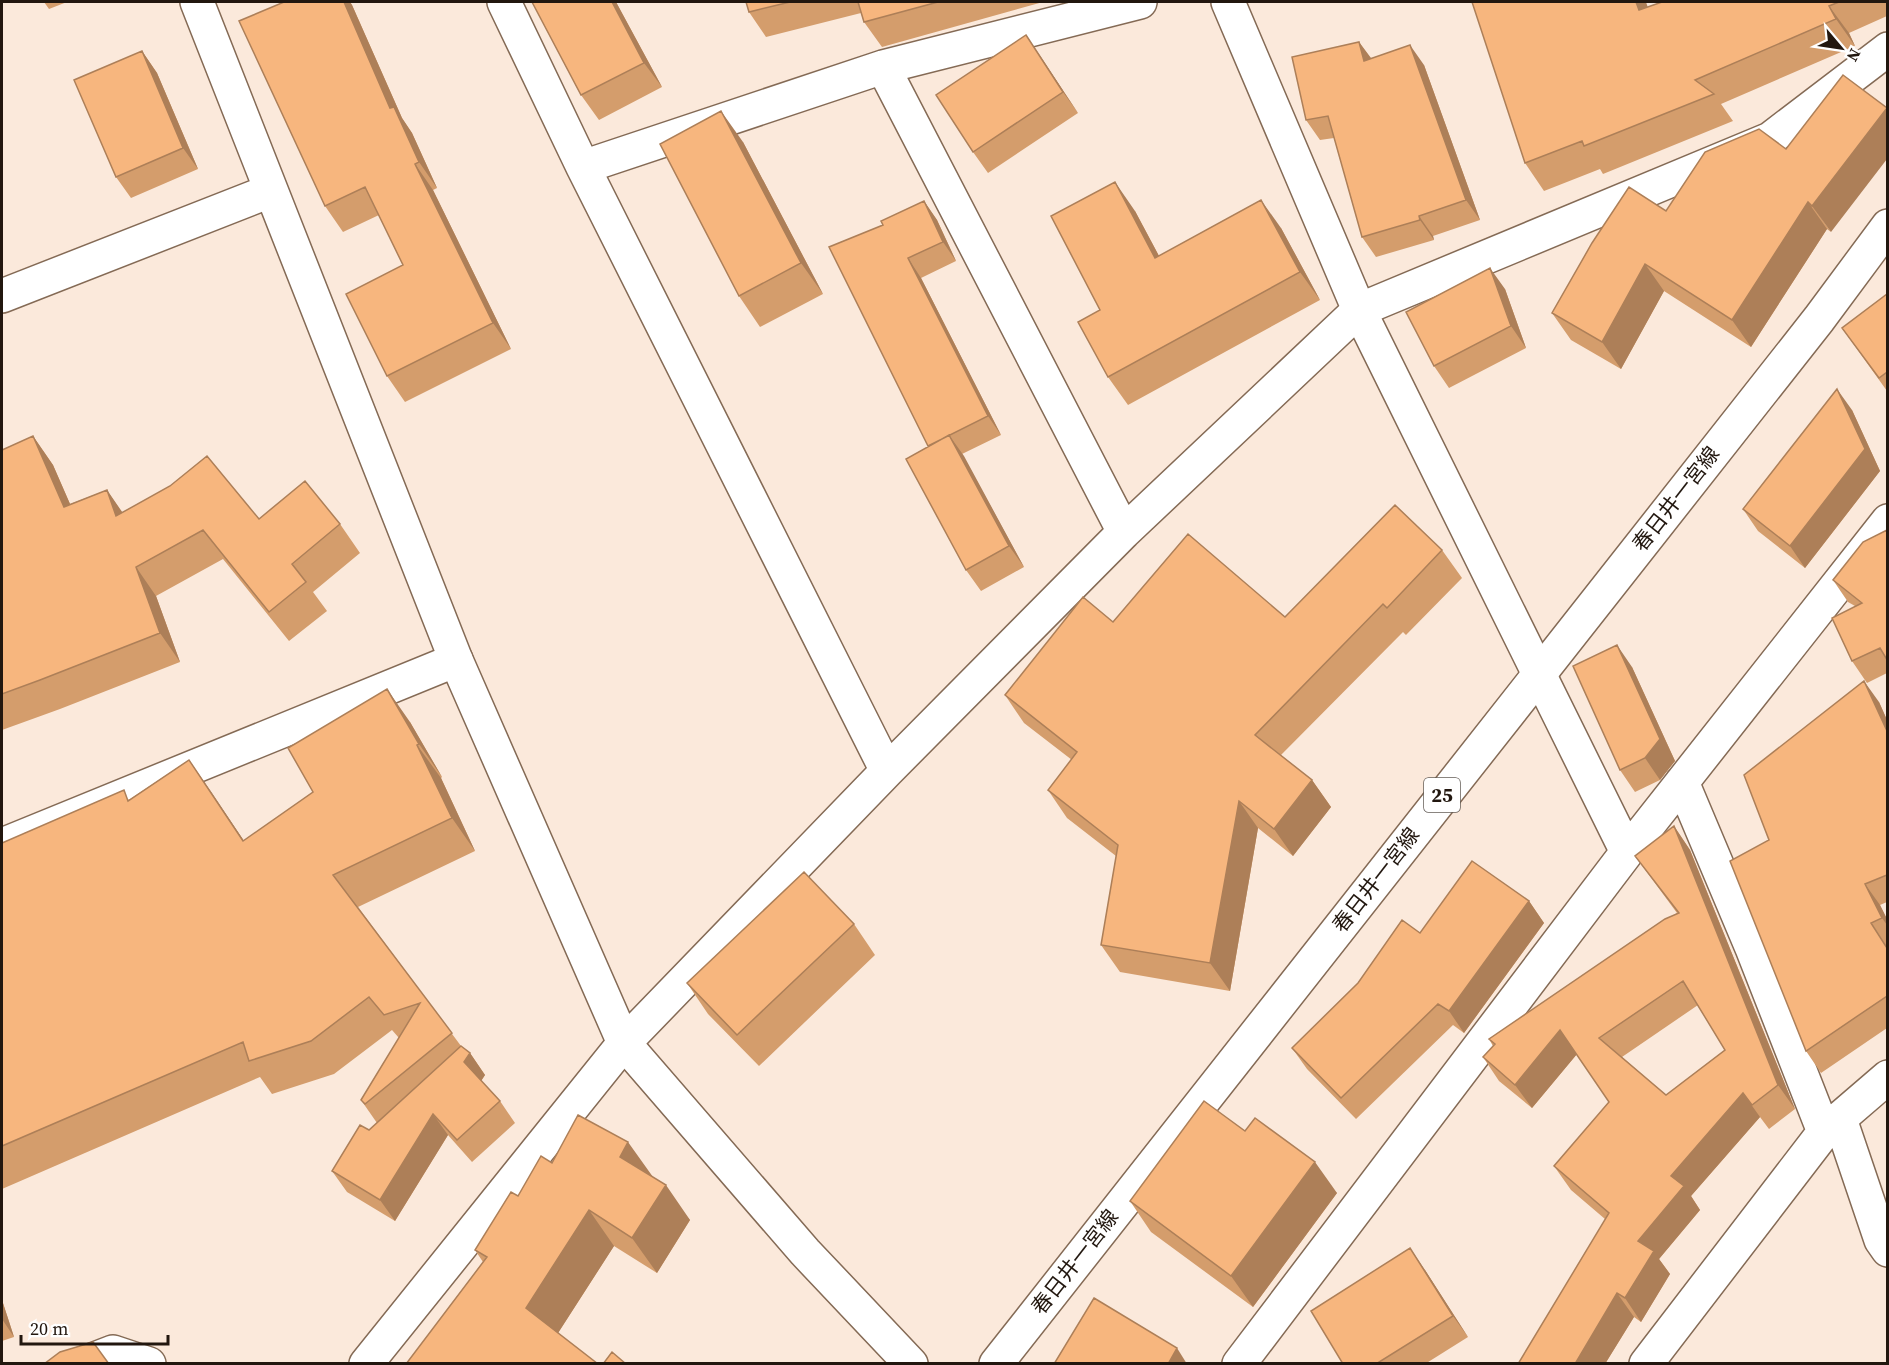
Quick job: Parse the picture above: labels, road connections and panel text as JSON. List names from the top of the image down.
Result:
{
  "streets": {
    "street": ["春日井一宮線", "25"]
  },
  "scale_bar": "20 m",
  "north": "bottom right"
}
